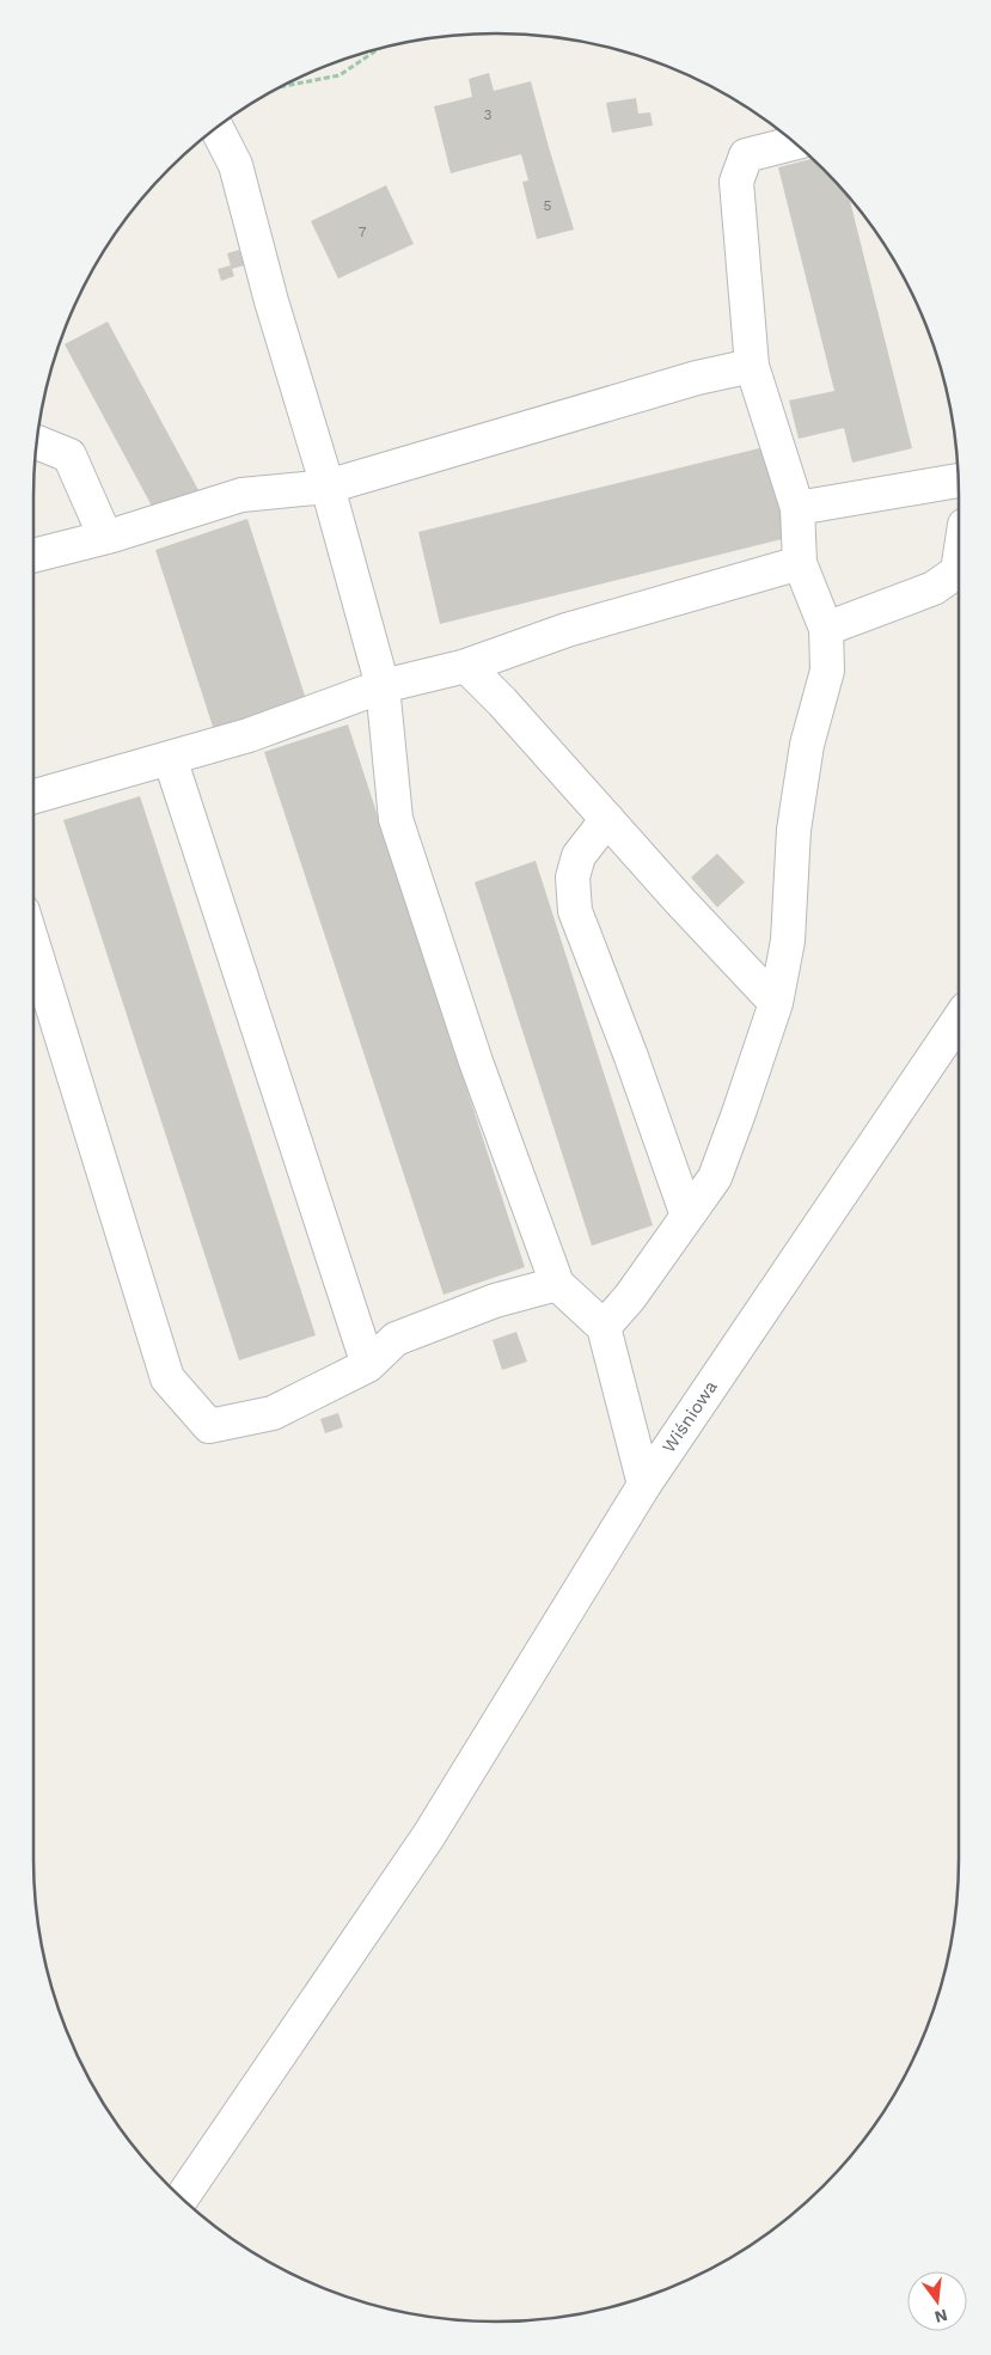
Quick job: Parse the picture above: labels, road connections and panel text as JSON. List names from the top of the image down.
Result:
{
  "streets": {
    "street": ["Wiśniowa"]
  },
  "house_numbers": ["3", "5", "7"],
  "north": "bottom"
}
